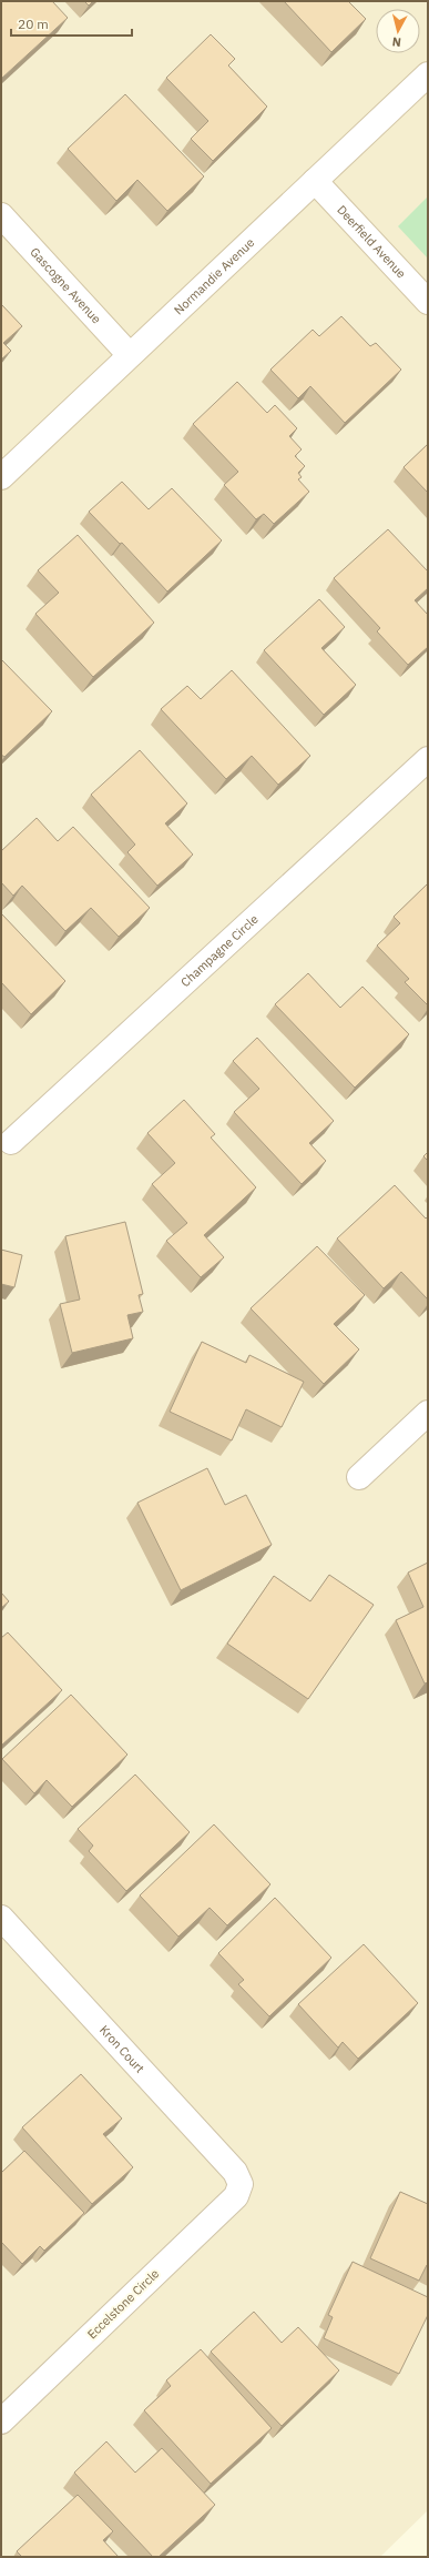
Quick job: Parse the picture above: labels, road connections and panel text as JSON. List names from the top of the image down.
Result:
{
  "streets": {
    "street": [
      "Deerfield Avenue",
      "Normandie Avenue",
      "Gascogne Avenue",
      "Champagne Circle",
      "Kron Court",
      "Eccelstone Circle"
    ]
  },
  "crossings": [
    ["Deerfield Avenue", "Normandie Avenue"],
    ["Normandie Avenue", "Gascogne Avenue"],
    ["Kron Court", "Eccelstone Circle"]
  ],
  "scale_bar": "20 m",
  "north": "bottom"
}
